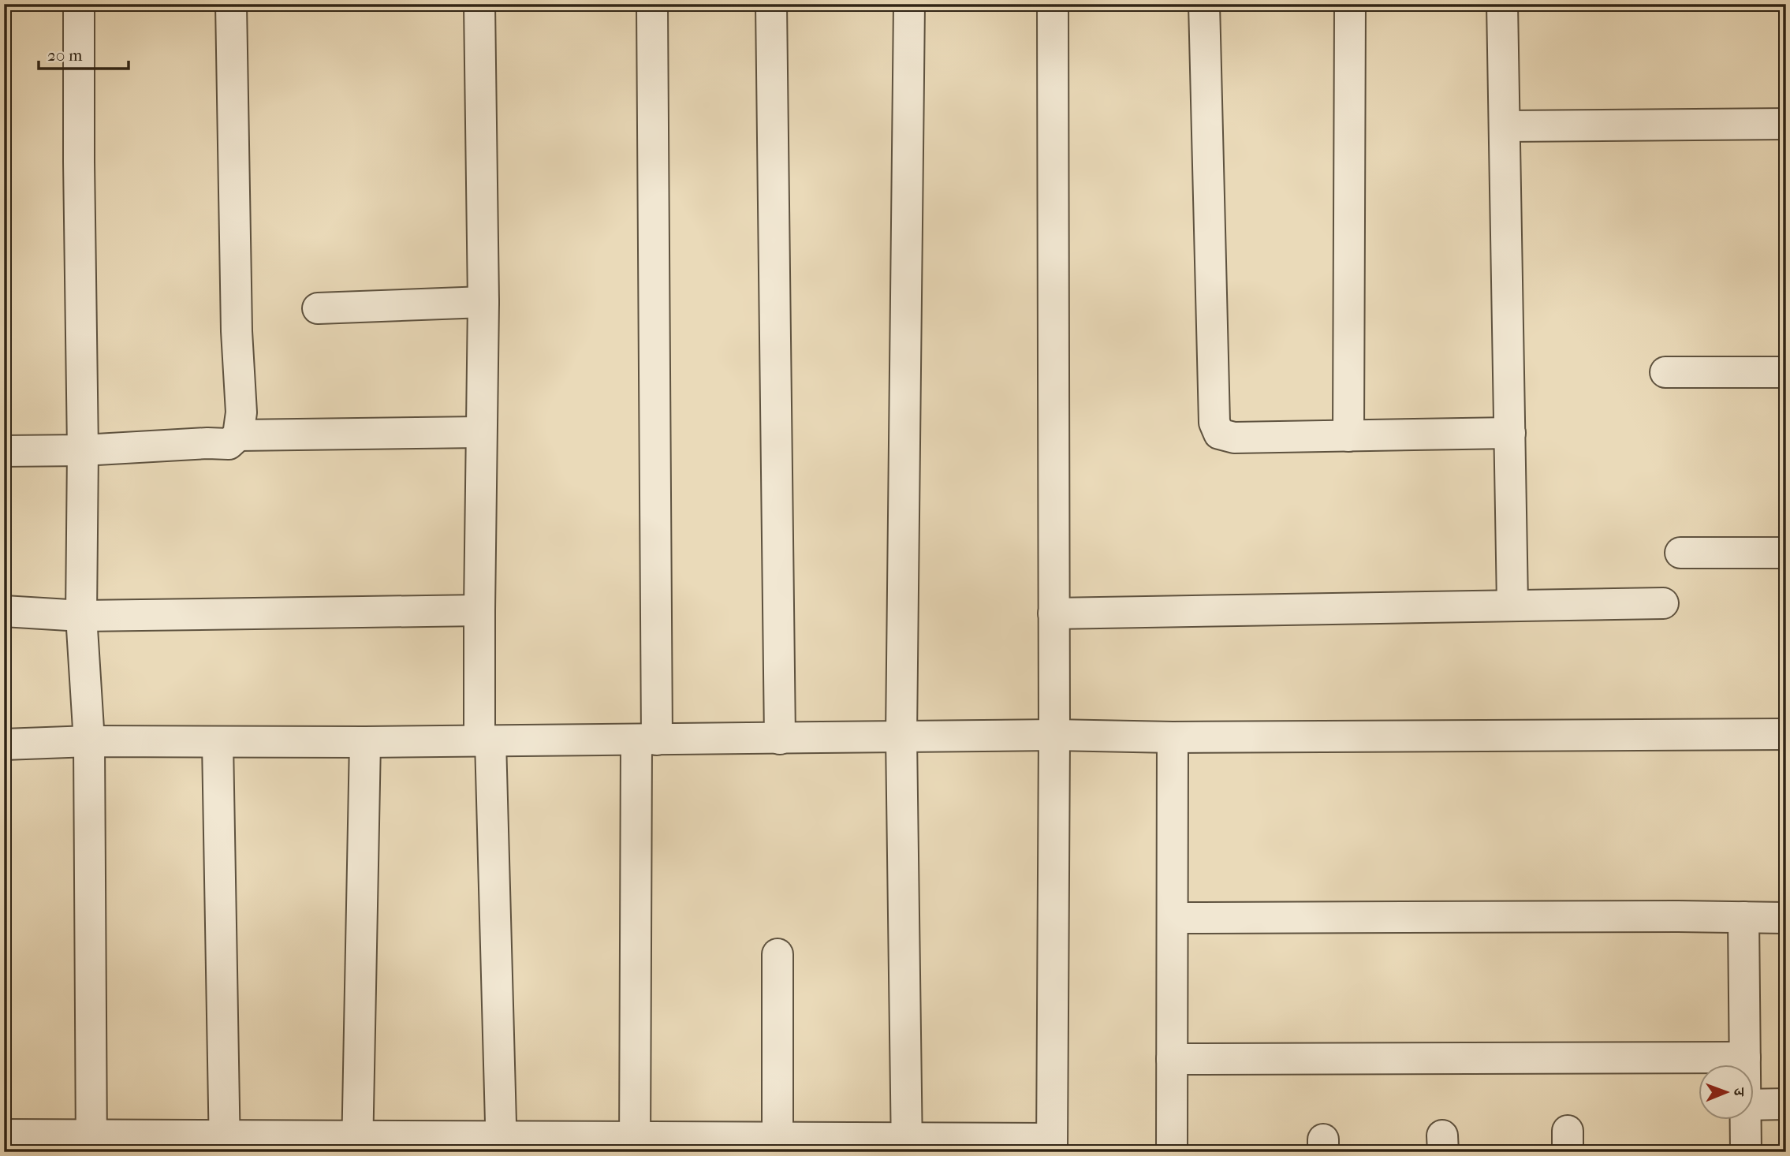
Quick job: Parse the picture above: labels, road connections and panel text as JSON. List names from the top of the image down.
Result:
{
  "scale_bar": "20 m",
  "north": "right"
}
